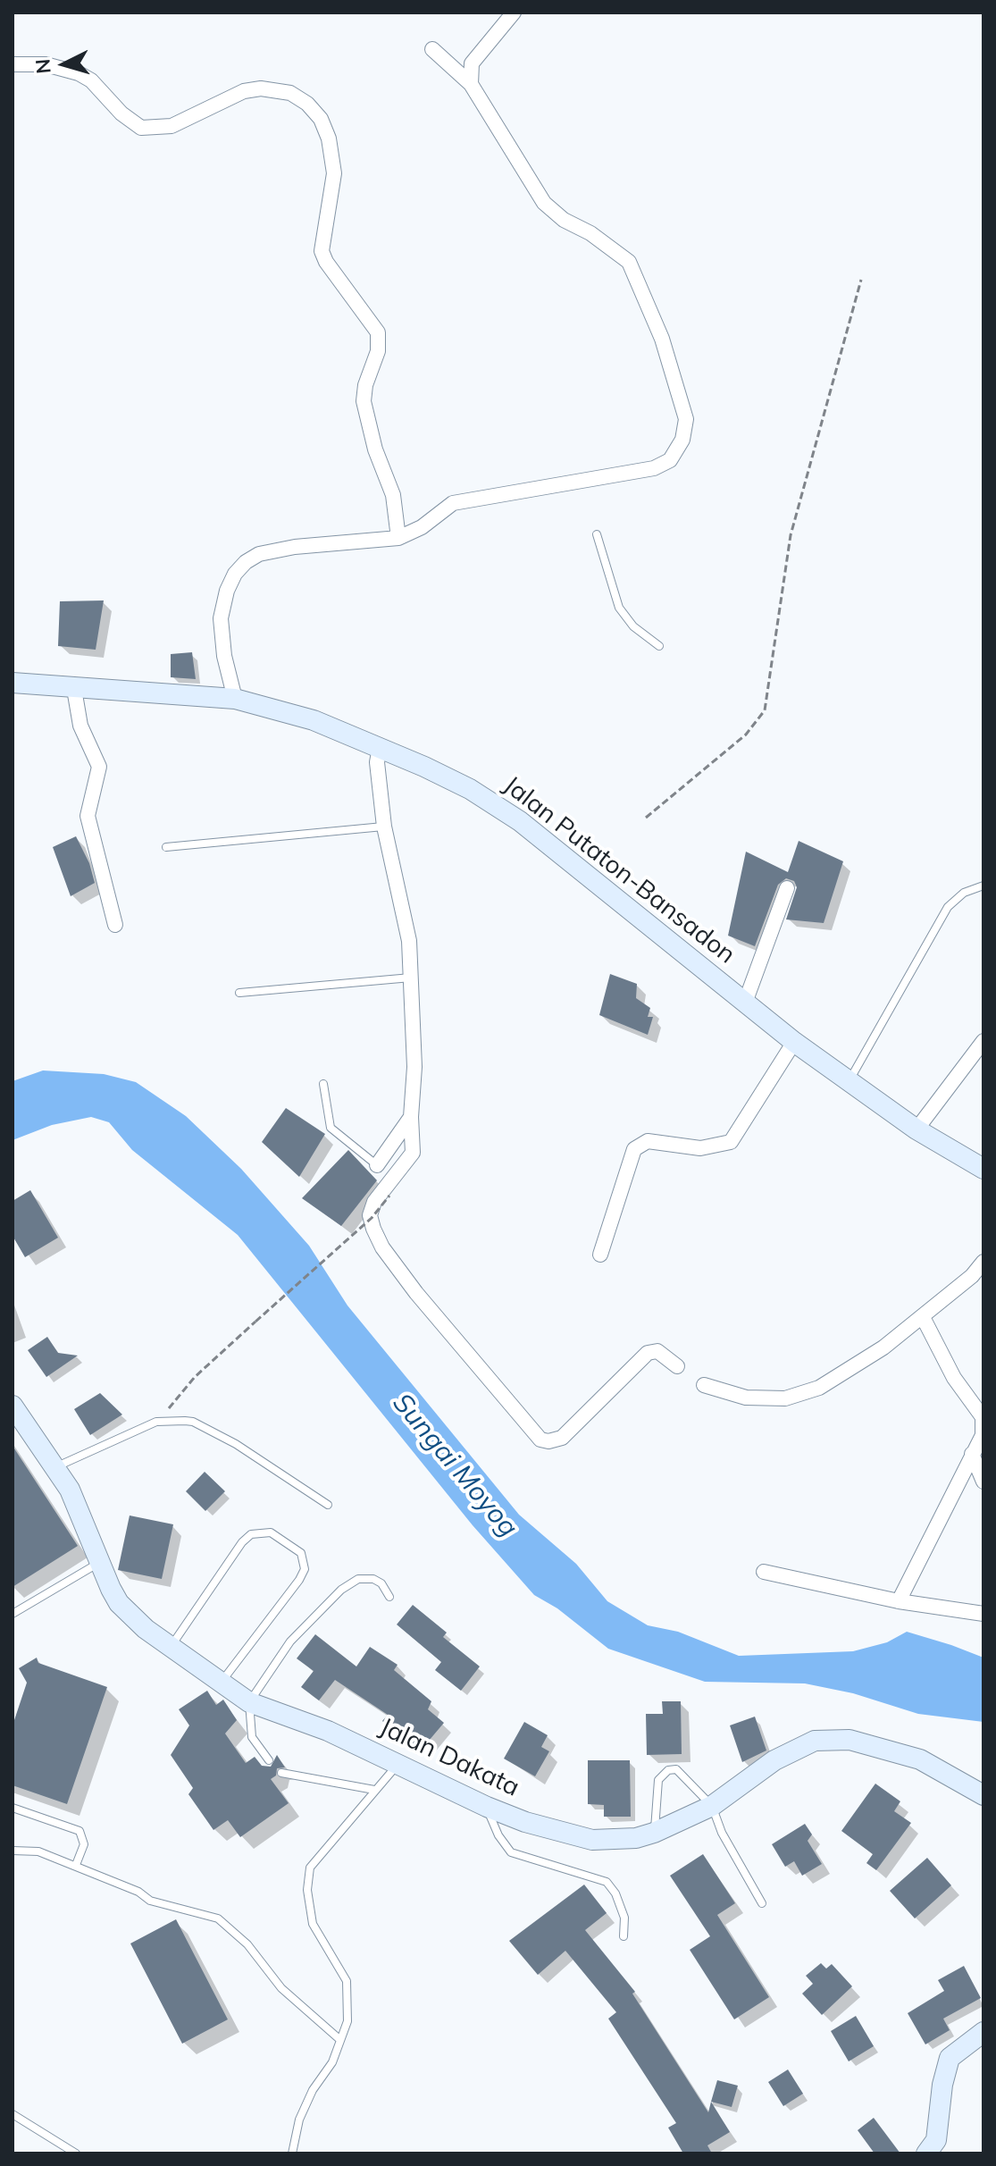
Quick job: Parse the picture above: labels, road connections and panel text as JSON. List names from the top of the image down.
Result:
{
  "streets": {
    "street": ["Jalan Putaton-Bansadon", "Jalan Dakata"]
  },
  "water": ["Sungai Moyog"],
  "north": "left"
}
